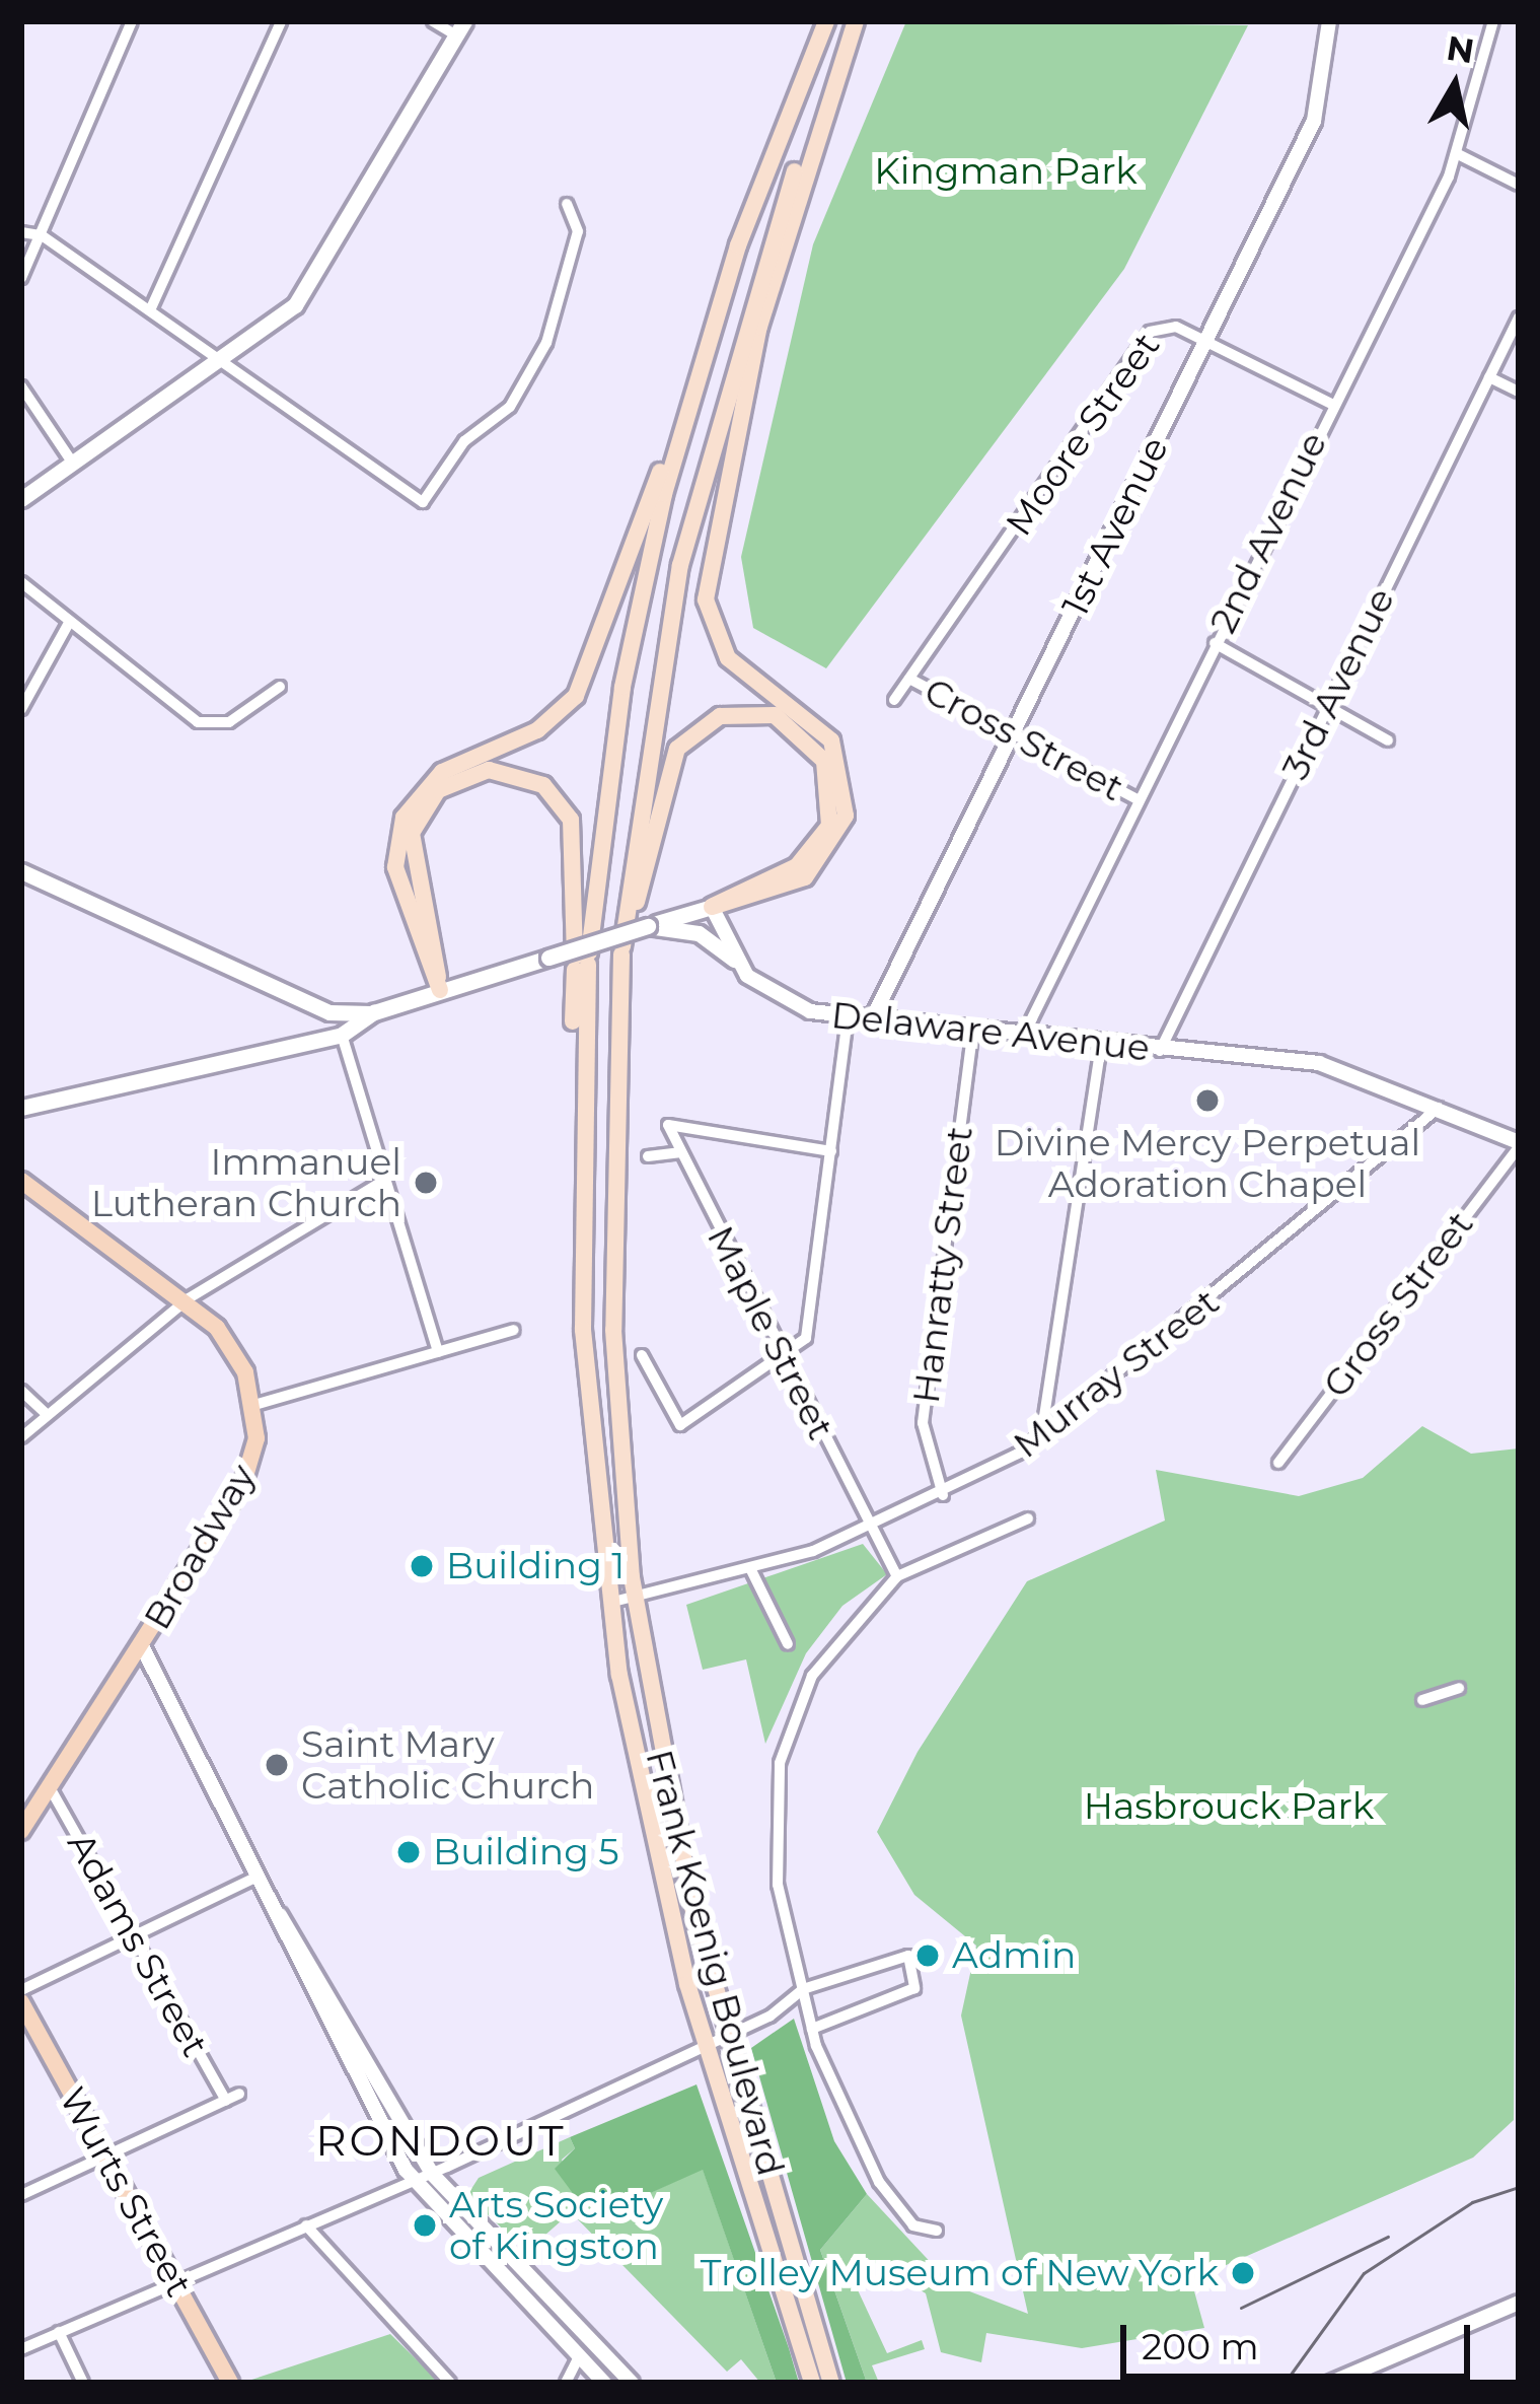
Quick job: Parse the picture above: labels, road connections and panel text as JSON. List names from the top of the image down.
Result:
{
  "streets": {
    "highway": ["Broadway", "Wurts Street"],
    "main road": ["Frank Koenig Boulevard"],
    "street": [
      "Moore Street",
      "1st Avenue",
      "2nd Avenue",
      "3rd Avenue",
      "Cross Street",
      "Delaware Avenue",
      "Hanratty Street",
      "Gross Street",
      "Maple Street",
      "Murray Street",
      "Adams Street"
    ]
  },
  "crossings": [
    ["Moore Street", "1st Avenue"],
    ["Moore Street", "2nd Avenue"],
    ["Moore Street", "Cross Street"],
    ["1st Avenue", "Cross Street"],
    ["1st Avenue", "Delaware Avenue"],
    ["2nd Avenue", "Cross Street"],
    ["2nd Avenue", "Delaware Avenue"],
    ["3rd Avenue", "Delaware Avenue"],
    ["Delaware Avenue", "Hanratty Street"],
    ["Delaware Avenue", "Gross Street"],
    ["Delaware Avenue", "Murray Street"],
    ["Hanratty Street", "Murray Street"],
    ["Maple Street", "Murray Street"],
    ["Murray Street", "Frank Koenig Boulevard"]
  ],
  "districts": ["RONDOUT"],
  "parks": ["Kingman Park", "Hasbrouck Park"],
  "places": [
    "Divine Mercy Perpetual Adoration Chapel",
    "Immanuel Lutheran Church",
    "Building 1",
    "Saint Mary Catholic Church",
    "Building 5",
    "Admin",
    "Arts Society of Kingston",
    "Trolley Museum of New York"
  ],
  "scale_bar": "200 m",
  "north": "top"
}
